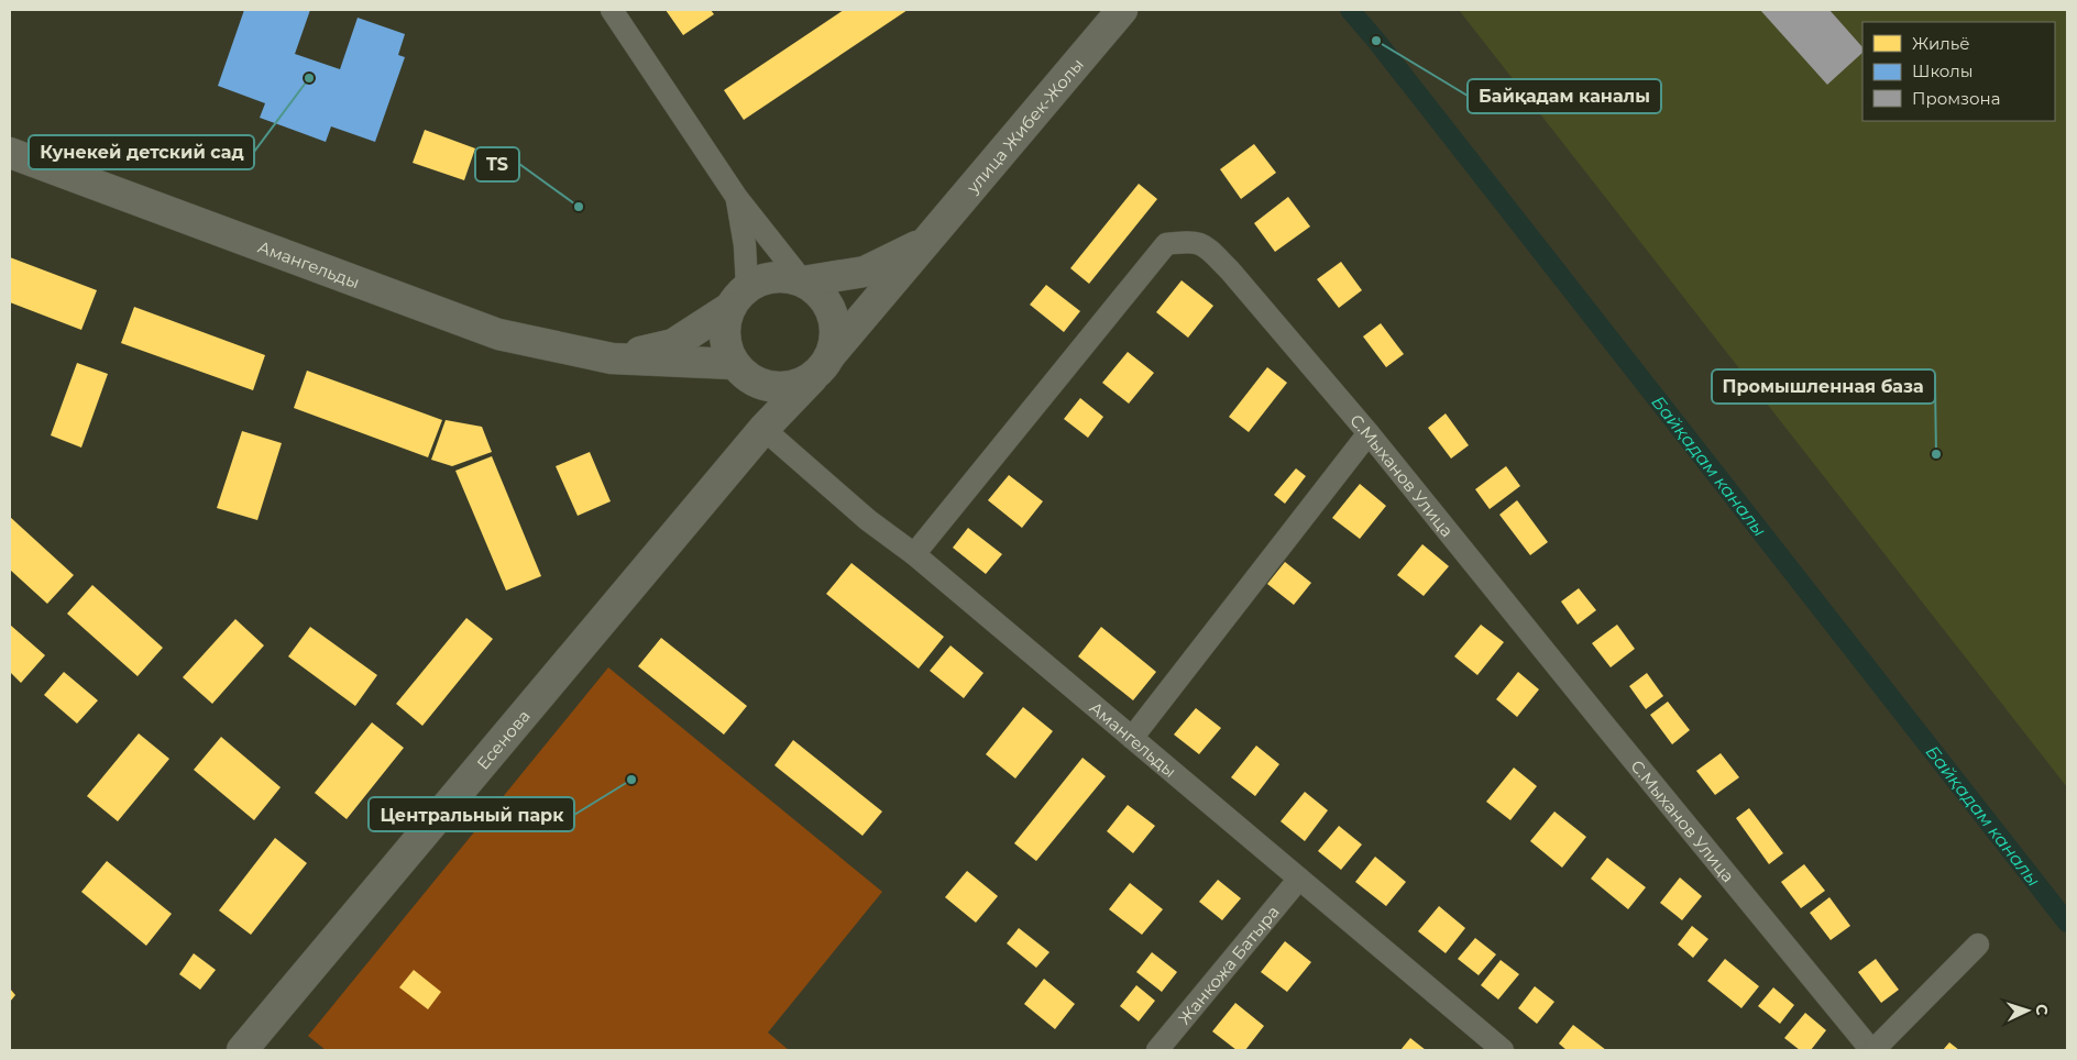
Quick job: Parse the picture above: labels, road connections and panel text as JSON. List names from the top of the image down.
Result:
{
  "streets": {
    "main road": ["улица Жибек-Жолы", "Амангельды", "Есенова"],
    "street": ["С.Мыханов Улица", "Жанкожа Батыра"]
  },
  "crossings": [
    ["улица Жибек-Жолы", "Амангельды"],
    ["улица Жибек-Жолы", "Есенова"],
    ["Амангельды", "С.Мыханов Улица"],
    ["Амангельды", "Есенова"],
    ["Амангельды", "Жанкожа Батыра"]
  ],
  "water": ["Байқадам каналы"],
  "places": [
    "Байқадам каналы",
    "Кунекей детский сад",
    "TS",
    "Промышленная база",
    "Центральный парк"
  ],
  "legend": ["Жильё", "Школы", "Промзона"],
  "north": "right"
}
